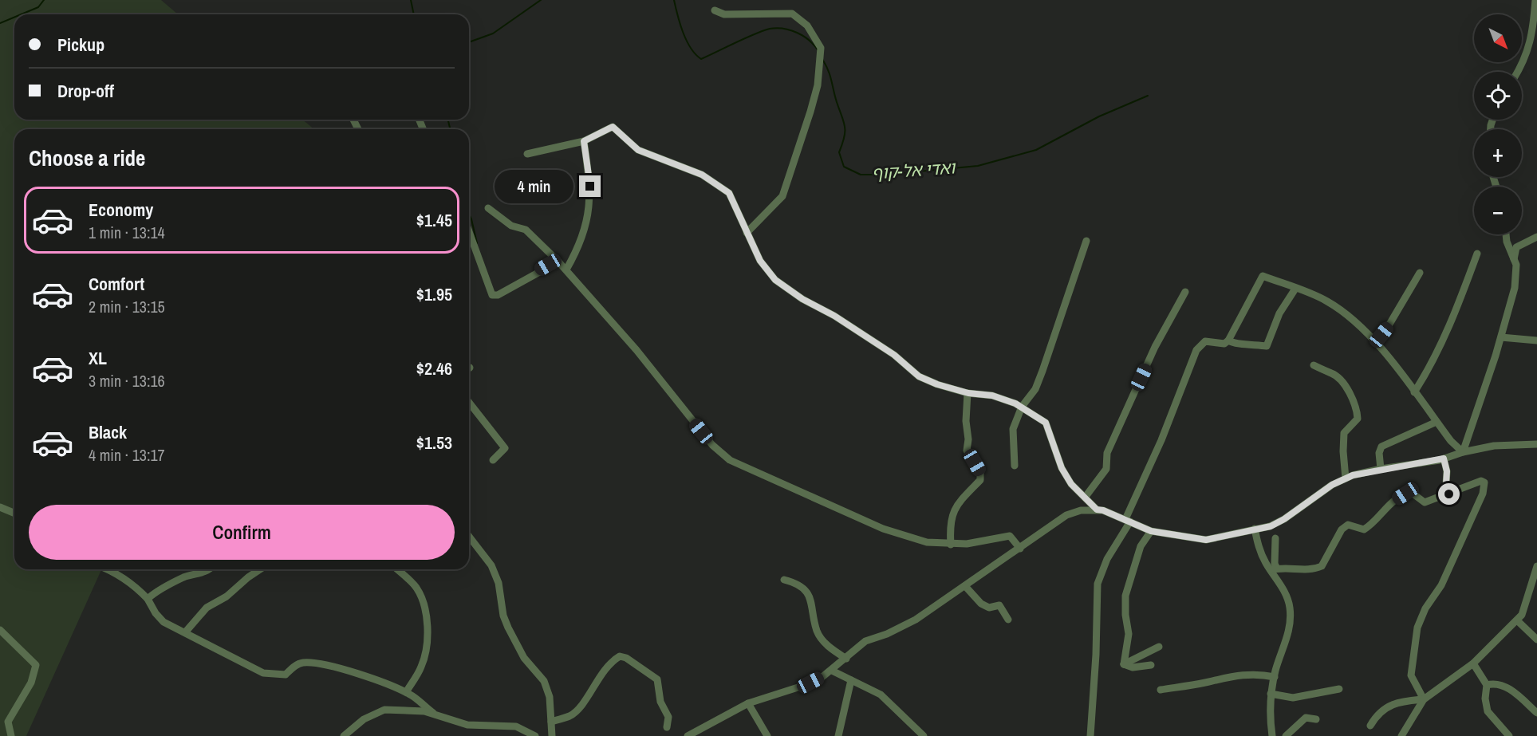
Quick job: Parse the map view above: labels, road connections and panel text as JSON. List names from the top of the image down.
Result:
{
  "water": ["ואדי אל-קוף"],
  "north": "bottom right",
  "page": {
    "map_buttons": ["+", "−"],
    "banner": ["Pickup", "Drop-off"],
    "heading": "Choose a ride",
    "bubble": "4 min",
    "list": [
      {
        "name": "Economy",
        "note": "1 min · 13:14",
        "value": "$1.45"
      },
      {
        "name": "Comfort",
        "note": "2 min · 13:15",
        "value": "$1.95"
      },
      {
        "name": "XL",
        "note": "3 min · 13:16",
        "value": "$2.46"
      },
      {
        "name": "Black",
        "note": "4 min · 13:17",
        "value": "$1.53"
      }
    ],
    "buttons": "Confirm"
  }
}
